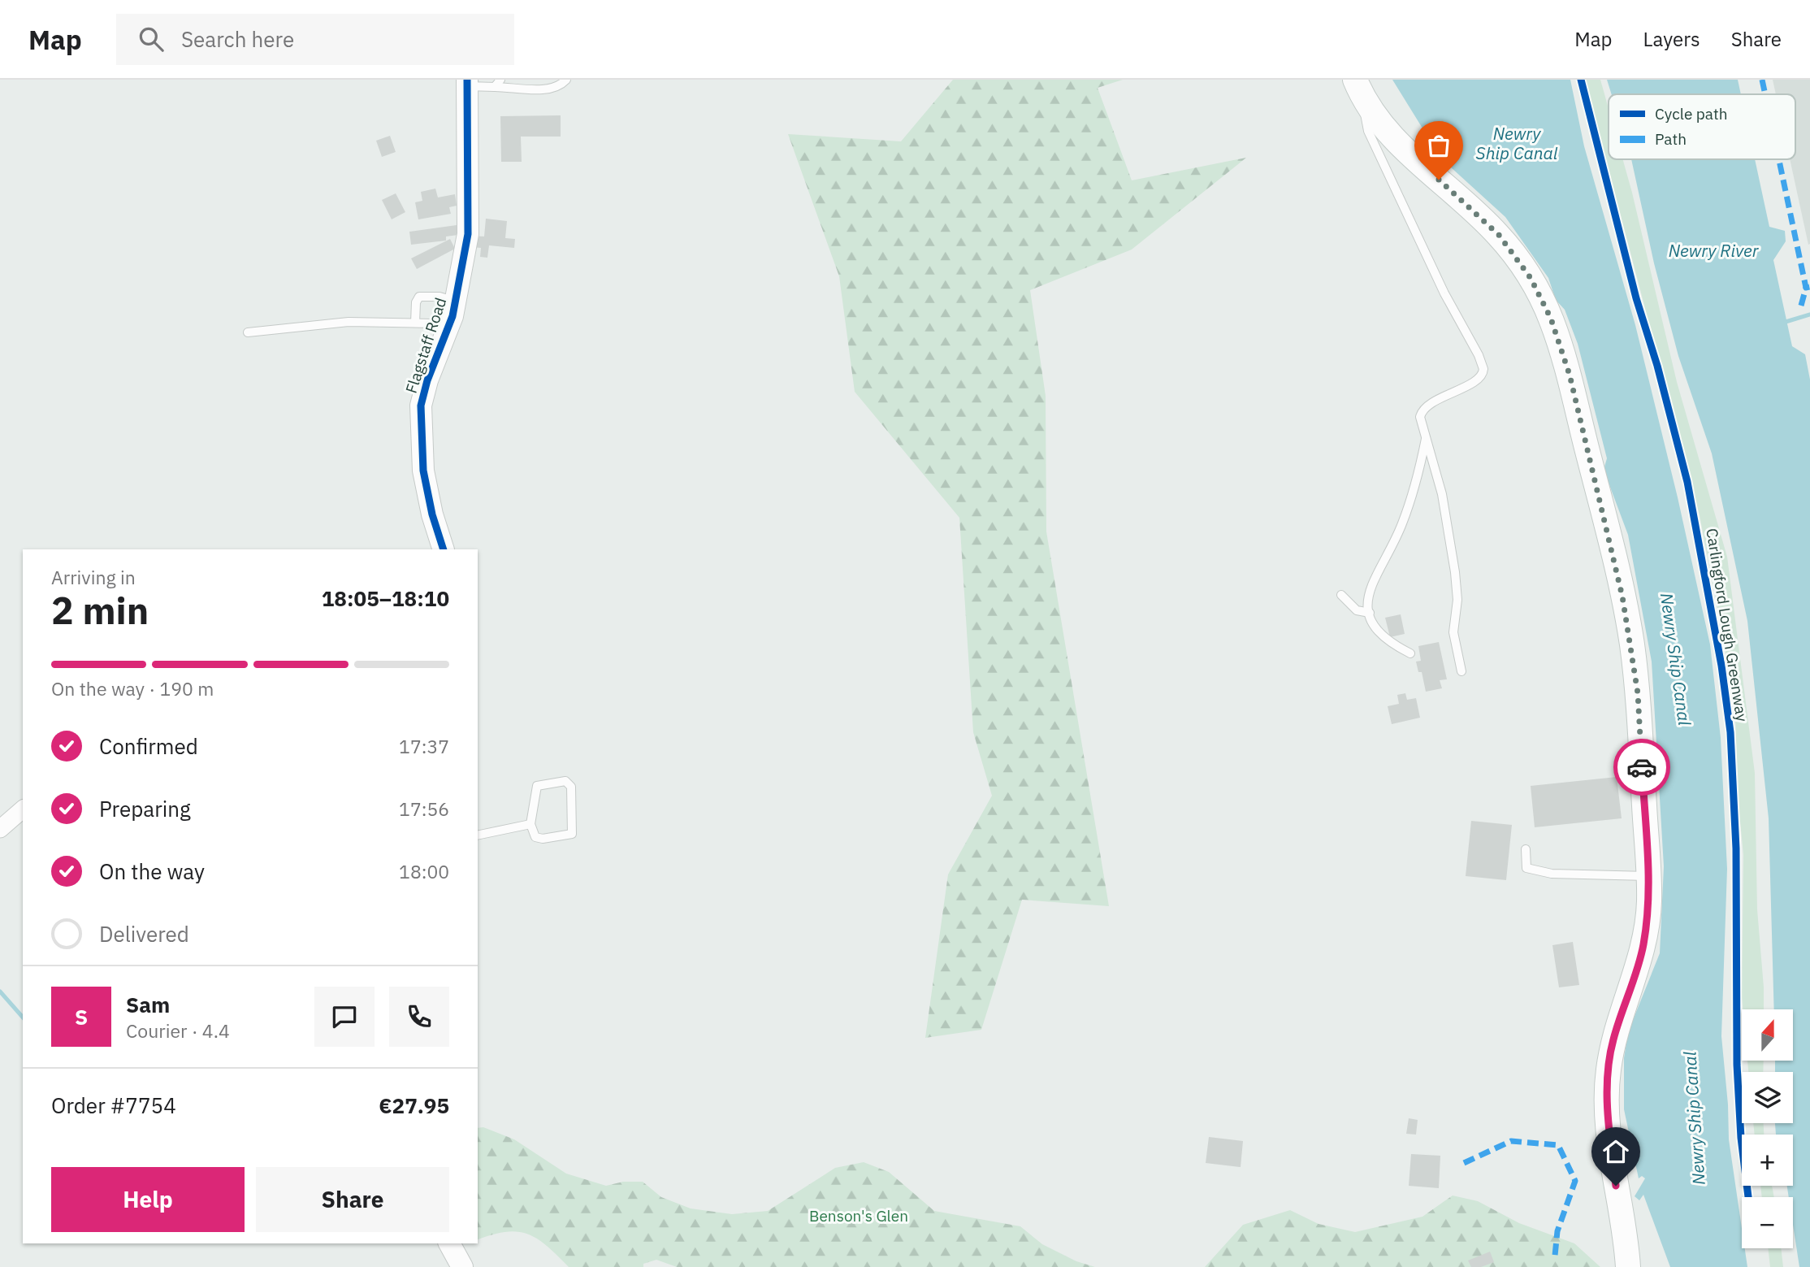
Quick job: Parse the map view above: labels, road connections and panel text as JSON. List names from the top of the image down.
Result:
{
  "streets": {
    "street": ["Flagstaff Road"],
    "cycle path": ["Carlingford Lough Greenway"]
  },
  "water": ["Newry Ship Canal", "Newry River"],
  "parks": ["Benson's Glen"],
  "legend": ["Cycle path", "Path"],
  "north": "top",
  "page": {
    "header": "Map",
    "search": "Search here",
    "nav": ["Map", "Layers", "Share"],
    "heading": ["2 min", "Arriving in", "18:05–18:10"],
    "panel": [
      "Sam",
      "Courier · 4.4",
      "Order #7754",
      "€27.95"
    ],
    "bar": "On the way · 190 m",
    "list": [
      ["Confirmed", "17:37"],
      ["Preparing", "17:56"],
      ["On the way", "18:00"],
      "Delivered"
    ],
    "round": "S",
    "map_buttons": ["+", "−"],
    "buttons": ["Help", "Share"]
  }
}
